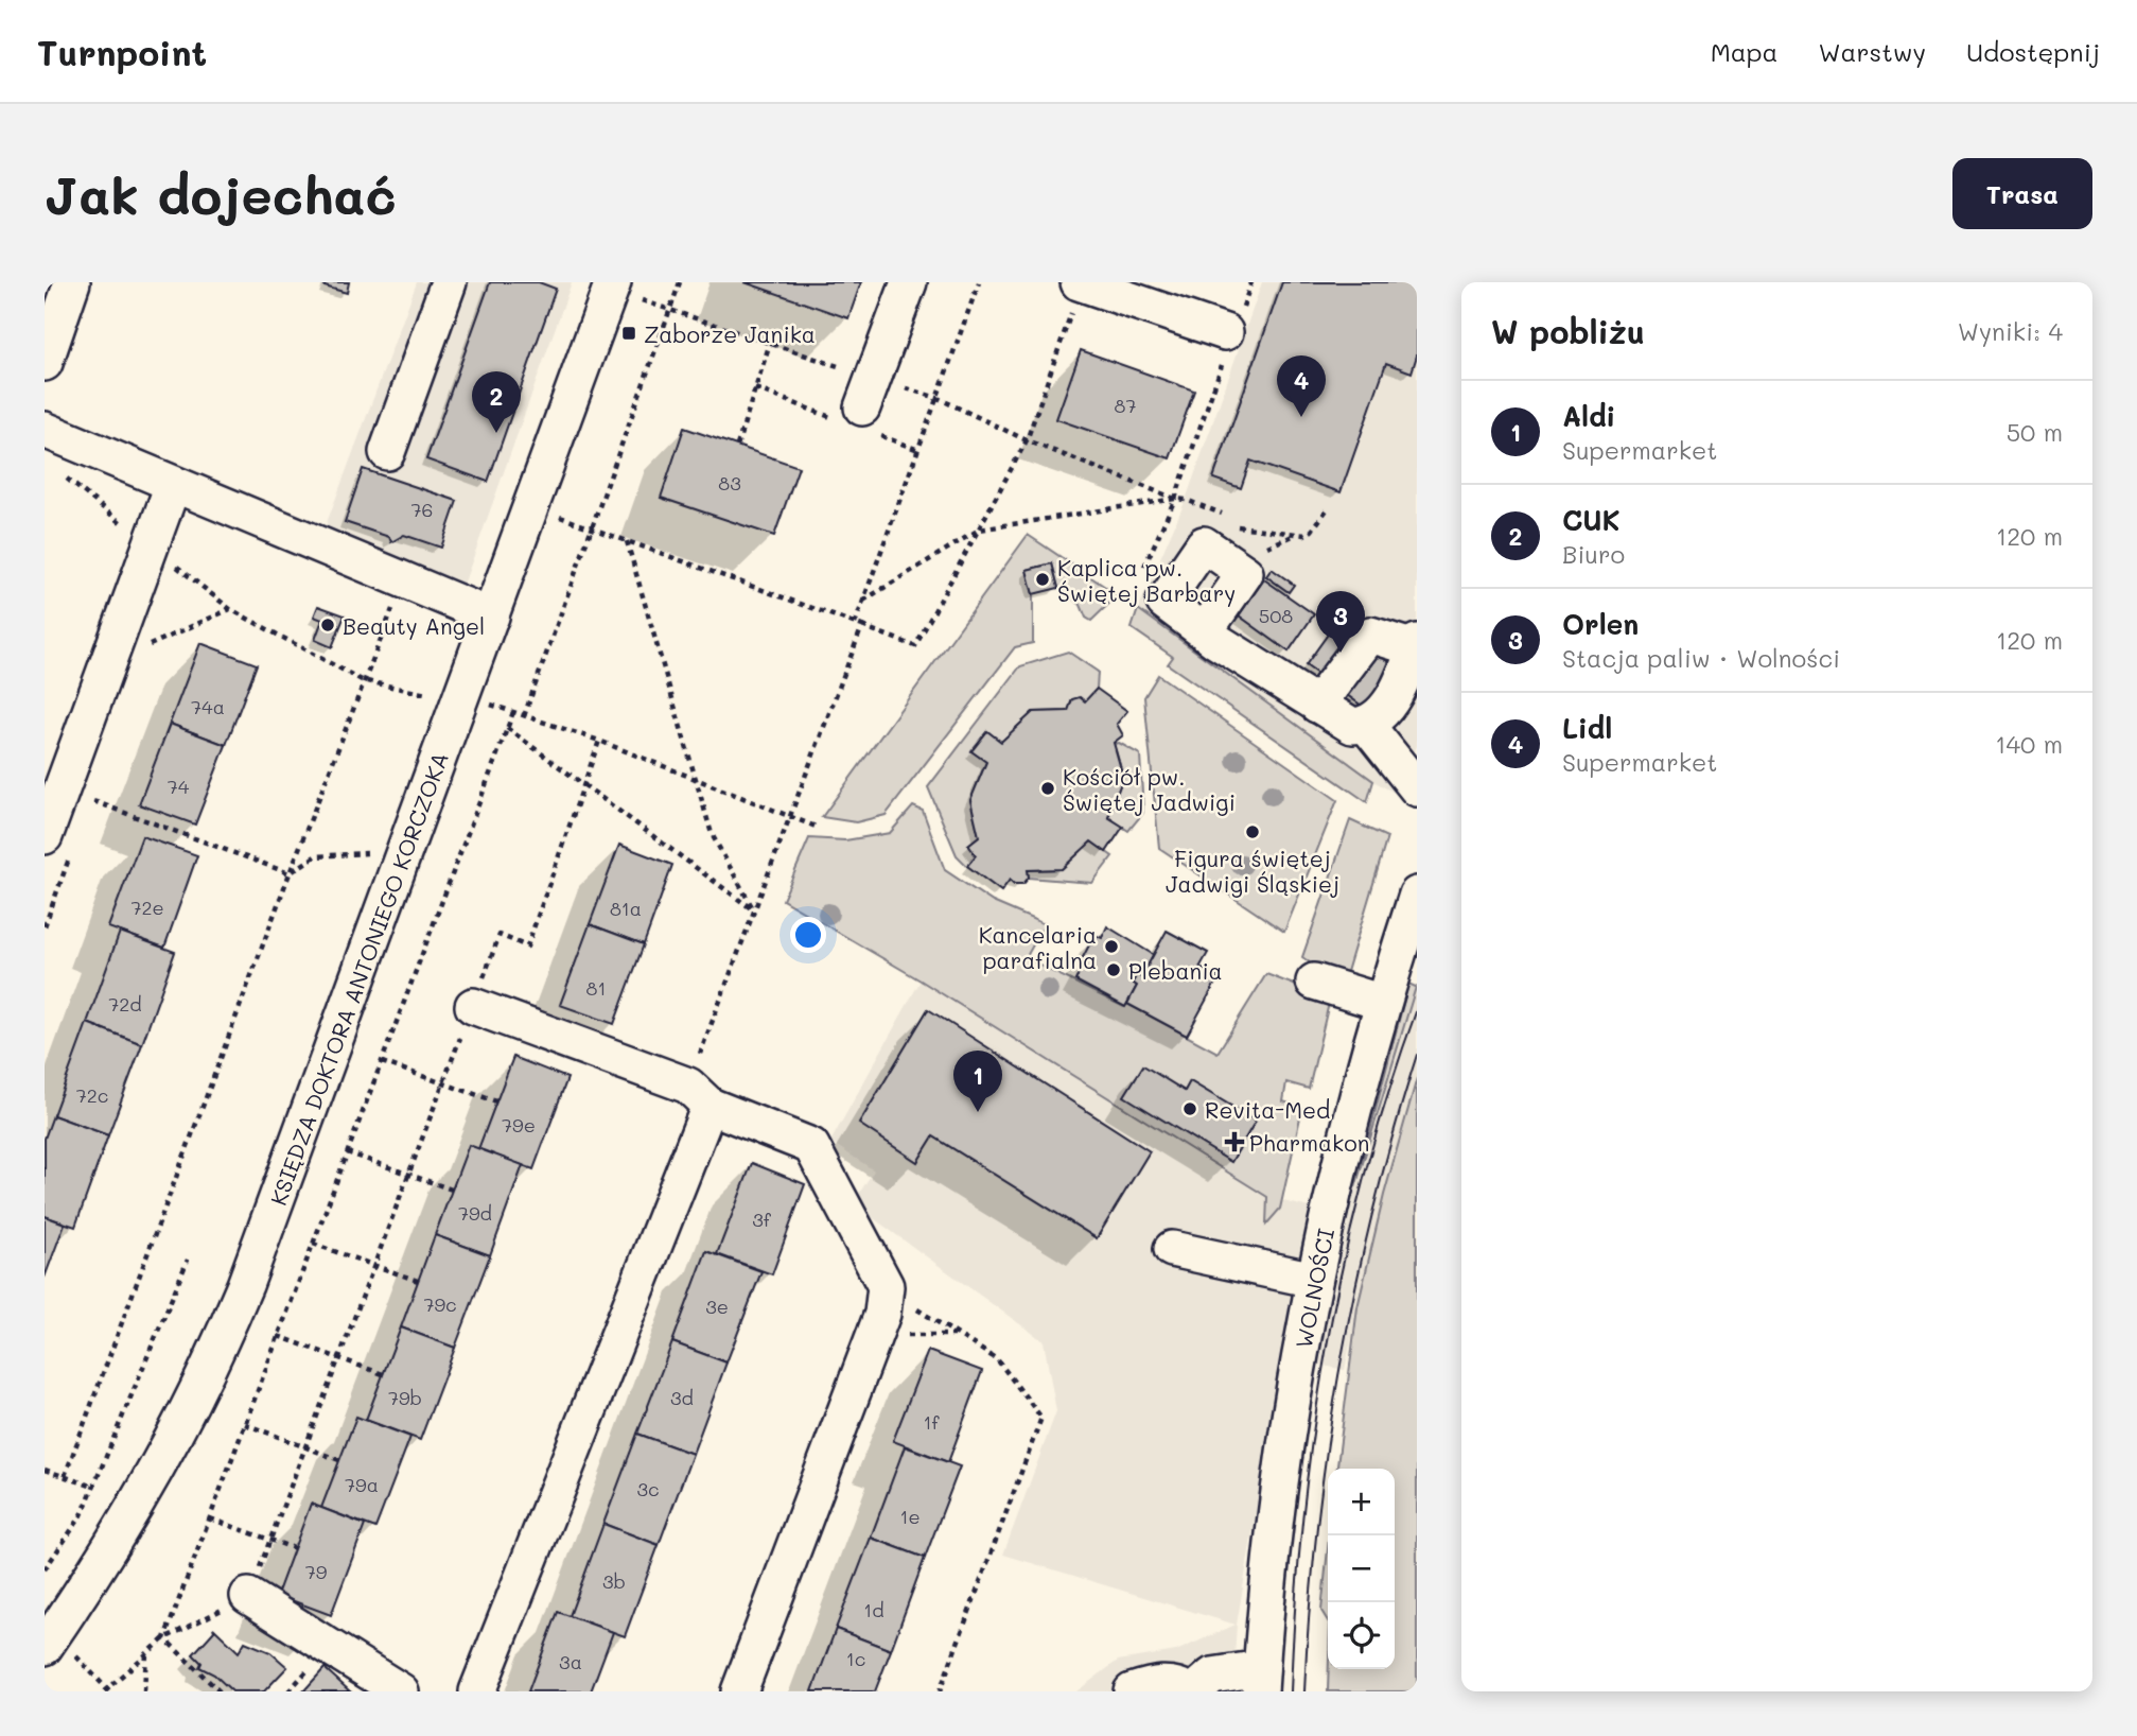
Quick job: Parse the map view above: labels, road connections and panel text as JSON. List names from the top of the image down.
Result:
{
  "streets": {
    "street": ["KSIĘDZA DOKTORA ANTONIEGO KORCZOKA", "WOLNOŚCI"]
  },
  "places": {
    "transit": ["Zaborze Janika"],
    "other": [
      "Kaplica pw. Świętej Barbary",
      "Beauty Angel",
      "Kościół pw. Świętej Jadwigi",
      "Figura świętej Jadwigi Śląskiej",
      "Kancelaria parafialna",
      "Plebania",
      "Revita-Med"
    ],
    "health": ["Pharmakon"]
  },
  "house_numbers": [
    "87",
    "83",
    "76",
    "508",
    "74a",
    "74",
    "72e",
    "81a",
    "81",
    "72d",
    "72c",
    "79e",
    "79d",
    "3f",
    "79c",
    "3e",
    "79b",
    "3d",
    "1f",
    "79a",
    "3c",
    "1e",
    "79",
    "3b",
    "1d",
    "1c",
    "3a"
  ],
  "page": {
    "header": "Turnpoint",
    "nav": ["Mapa", "Warstwy", "Udostępnij"],
    "buttons": "Trasa",
    "title": "Jak dojechać",
    "heading": ["W pobliżu", "Wyniki: 4"],
    "pins": [
      "4",
      "2",
      "3",
      "1"
    ],
    "list": [
      {
        "mark": "1",
        "name": "Aldi",
        "note": "Supermarket",
        "value": "50 m"
      },
      {
        "mark": "2",
        "name": "CUK",
        "note": "Biuro",
        "value": "120 m"
      },
      {
        "mark": "3",
        "name": "Orlen",
        "note": "Stacja paliw · Wolności",
        "value": "120 m"
      },
      {
        "mark": "4",
        "name": "Lidl",
        "note": "Supermarket",
        "value": "140 m"
      }
    ],
    "map_buttons": ["+", "−"]
  }
}
